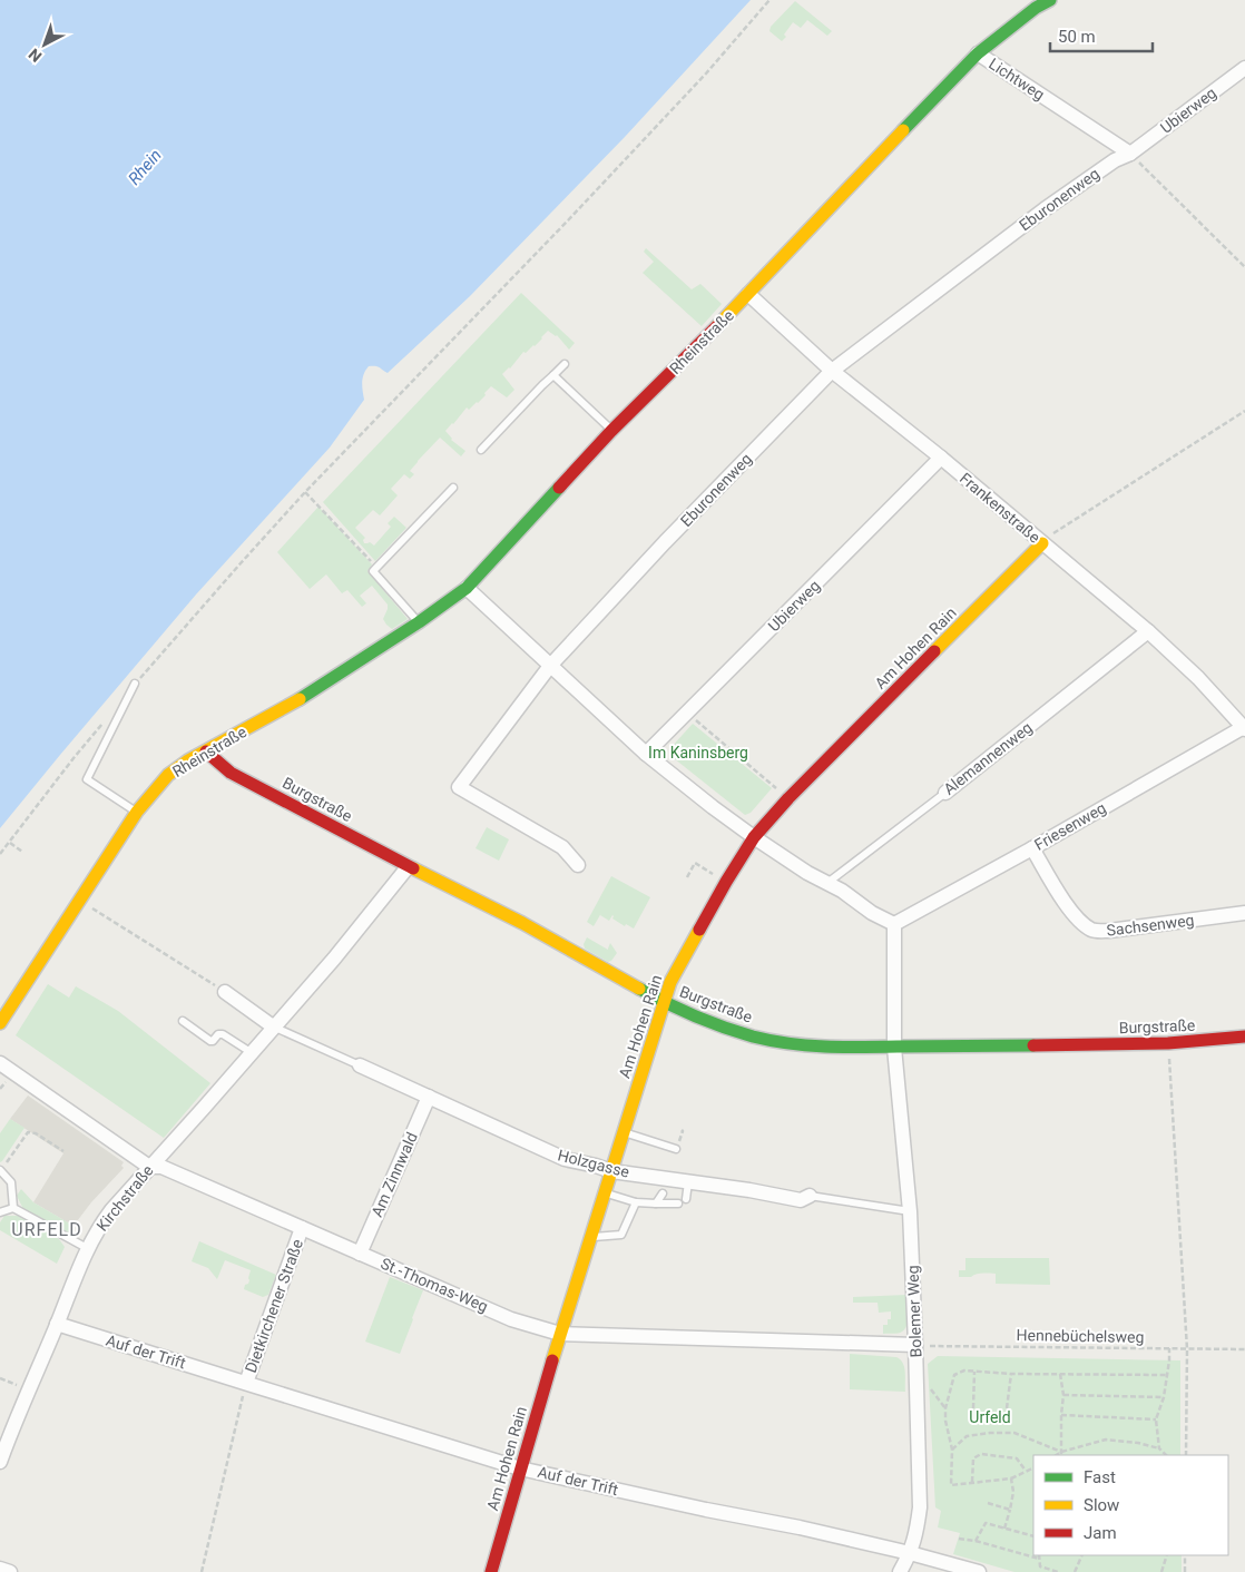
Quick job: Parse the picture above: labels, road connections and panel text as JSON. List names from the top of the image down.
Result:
{
  "streets": {
    "street": [
      "Lichtweg",
      "Ubierweg",
      "Eburonenweg",
      "Rheinstraße",
      "Frankenstraße",
      "Am Hohen Rain",
      "Alemannenweg",
      "Burgstraße",
      "Friesenweg",
      "Sachsenweg",
      "Holzgasse",
      "Am Zinnwald",
      "Kirchstraße",
      "St.-Thomas-Weg",
      "Dietkirchener Straße",
      "Bolemer Weg",
      "Auf der Trift"
    ],
    "path": ["Hennebüchelsweg"]
  },
  "crossings": [
    ["Lichtweg", "Ubierweg"],
    ["Lichtweg", "Eburonenweg"],
    ["Lichtweg", "Rheinstraße"],
    ["Ubierweg", "Eburonenweg"],
    ["Ubierweg", "Frankenstraße"],
    ["Eburonenweg", "Frankenstraße"],
    ["Rheinstraße", "Frankenstraße"],
    ["Rheinstraße", "Burgstraße"],
    ["Frankenstraße", "Am Hohen Rain"],
    ["Frankenstraße", "Alemannenweg"],
    ["Frankenstraße", "Friesenweg"],
    ["Am Hohen Rain", "Burgstraße"],
    ["Am Hohen Rain", "Holzgasse"],
    ["Am Hohen Rain", "St.-Thomas-Weg"],
    ["Am Hohen Rain", "Auf der Trift"],
    ["Burgstraße", "Kirchstraße"],
    ["Burgstraße", "Bolemer Weg"],
    ["Friesenweg", "Sachsenweg"],
    ["Holzgasse", "Am Zinnwald"],
    ["Am Zinnwald", "St.-Thomas-Weg"],
    ["Kirchstraße", "St.-Thomas-Weg"],
    ["Kirchstraße", "Auf der Trift"],
    ["St.-Thomas-Weg", "Dietkirchener Straße"],
    ["St.-Thomas-Weg", "Bolemer Weg"],
    ["St.-Thomas-Weg", "Hennebüchelsweg"],
    ["Dietkirchener Straße", "Auf der Trift"],
    ["Bolemer Weg", "Hennebüchelsweg"],
    ["Bolemer Weg", "Auf der Trift"]
  ],
  "districts": ["URFELD"],
  "water": ["Rhein"],
  "parks": ["Im Kaninsberg", "Urfeld"],
  "legend": ["Fast", "Slow", "Jam"],
  "scale_bar": "50 m",
  "north": "bottom left"
}
